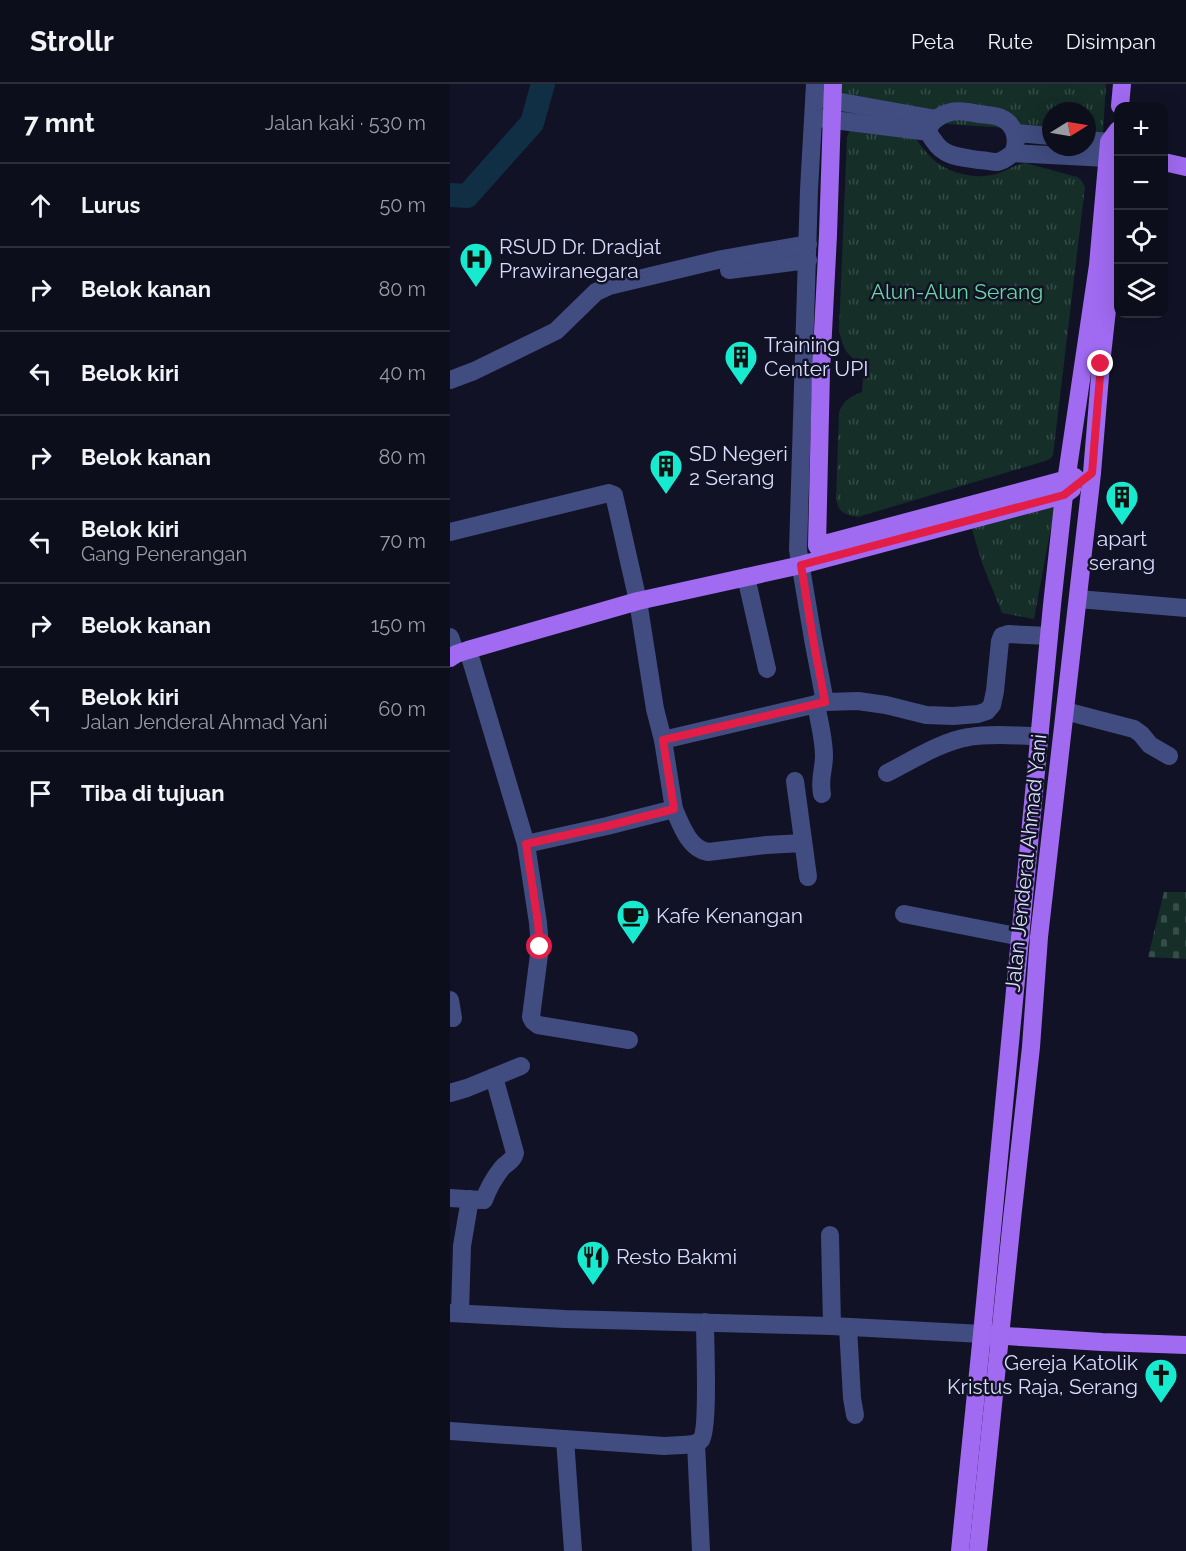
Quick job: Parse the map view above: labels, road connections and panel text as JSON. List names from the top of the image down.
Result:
{
  "streets": {
    "main road": ["Jalan Jenderal Ahmad Yani"]
  },
  "parks": ["Alun-Alun Serang"],
  "places": {
    "hospital": ["RSUD Dr. Dradjat Prawiranegara"],
    "building": ["Training Center UPI", "SD Negeri 2 Serang", "apart serang"],
    "cafe": ["Kafe Kenangan"],
    "restaurant": ["Resto Bakmi"],
    "church": ["Gereja Katolik Kristus Raja, Serang"]
  },
  "north": "right",
  "page": {
    "header": "Strollr",
    "nav": ["Peta", "Rute", "Disimpan"],
    "heading": ["7 mnt", "Jalan kaki · 530 m"],
    "map_buttons": ["+", "−"],
    "list": [
      ["Lurus", "50 m"],
      ["Belok kanan", "80 m"],
      ["Belok kiri", "40 m"],
      ["Belok kanan", "80 m"],
      ["Belok kiri", "Gang Penerangan", "70 m"],
      ["Belok kanan", "150 m"],
      ["Belok kiri", "Jalan Jenderal Ahmad Yani", "60 m"],
      "Tiba di tujuan"
    ]
  }
}
